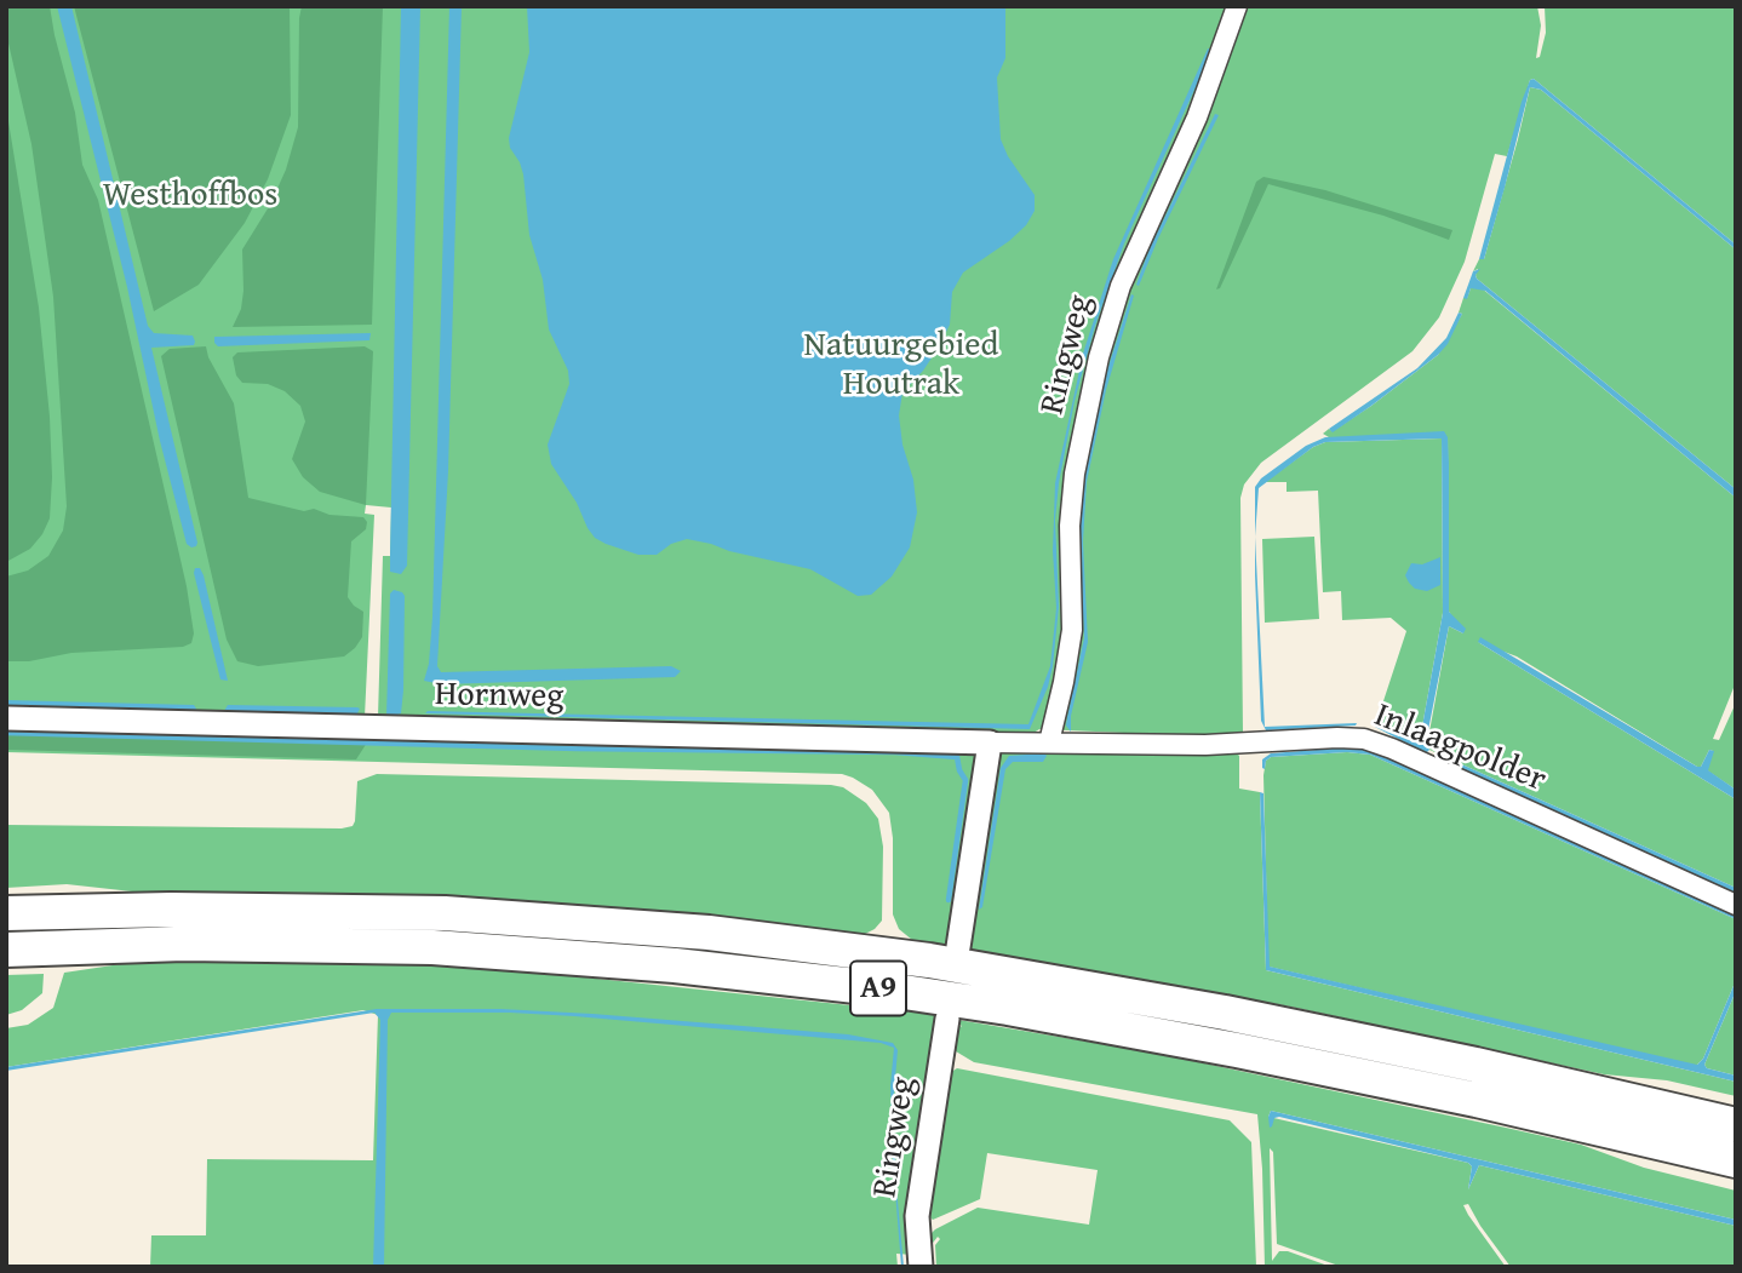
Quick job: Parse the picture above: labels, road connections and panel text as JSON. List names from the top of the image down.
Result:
{
  "streets": {
    "highway": ["A9"],
    "street": ["Ringweg", "Hornweg", "Inlaagpolder"]
  },
  "crossings": [
    ["Ringweg", "Inlaagpolder"],
    ["Hornweg", "Inlaagpolder"]
  ],
  "parks": ["Westhoffbos", "Natuurgebied Houtrak"]
}
